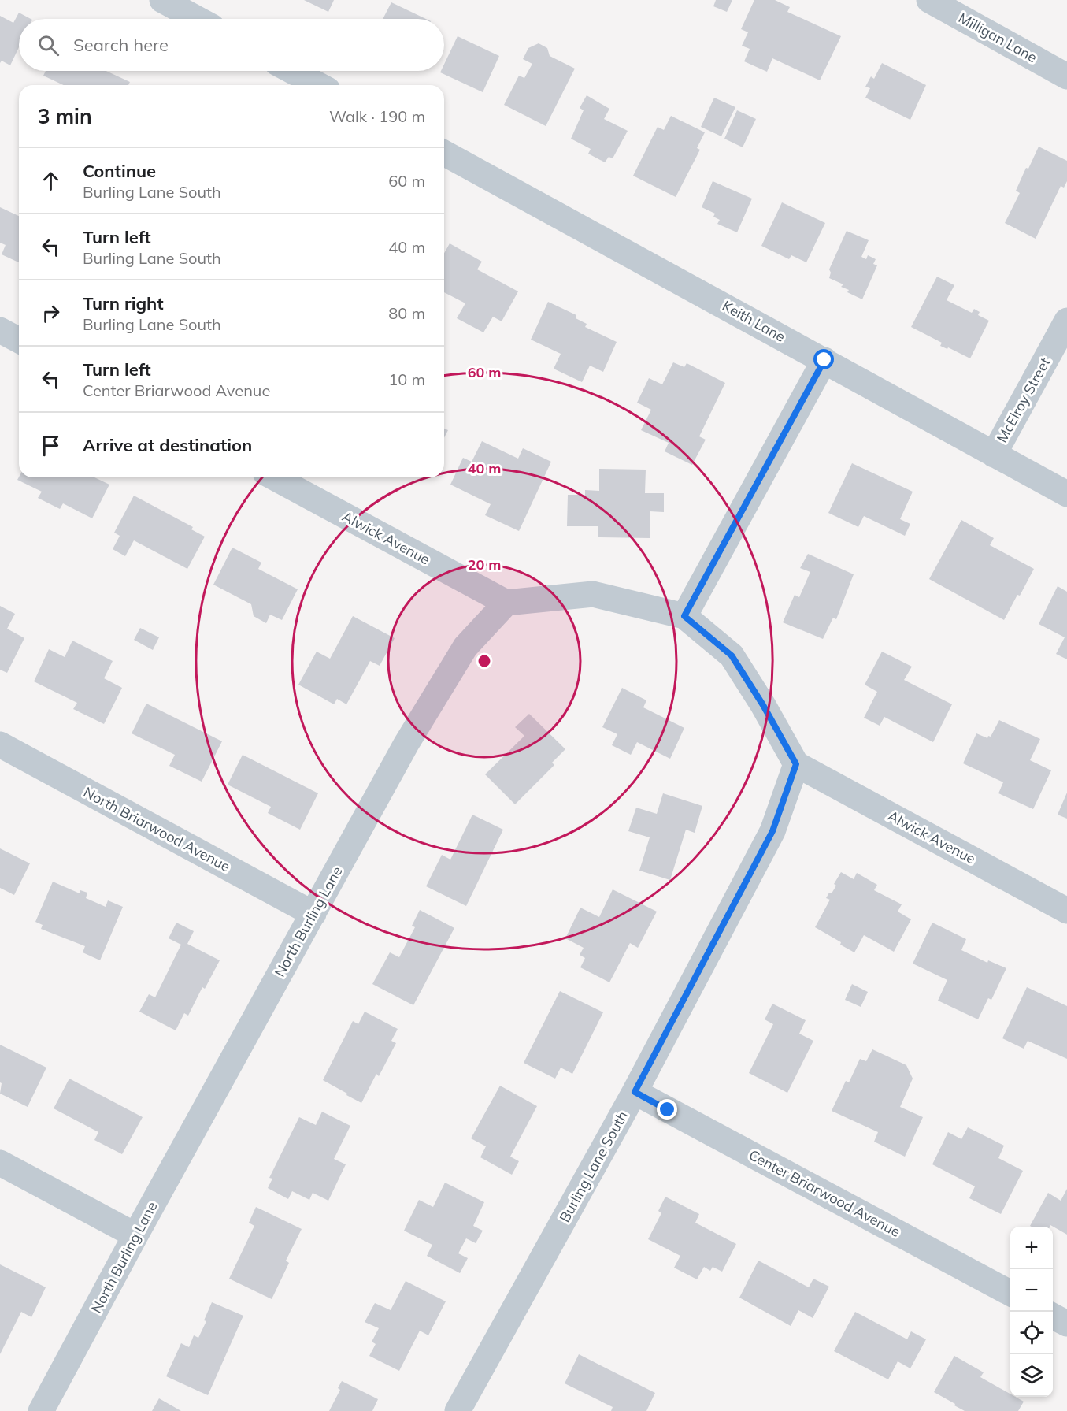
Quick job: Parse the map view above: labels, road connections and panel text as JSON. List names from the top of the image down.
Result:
{
  "streets": {
    "street": [
      "Milligan Lane",
      "Keith Lane",
      "McElroy Street",
      "Alwick Avenue",
      "North Briarwood Avenue",
      "North Burling Lane",
      "Burling Lane South",
      "Center Briarwood Avenue"
    ]
  },
  "crossings": [
    ["Keith Lane", "McElroy Street"],
    ["Alwick Avenue", "North Burling Lane"],
    ["Alwick Avenue", "Burling Lane South"],
    ["North Briarwood Avenue", "North Burling Lane"],
    ["Burling Lane South", "Center Briarwood Avenue"]
  ],
  "page": {
    "search": "Search here",
    "heading": ["3 min", "Walk · 190 m"],
    "list": [
      ["Continue", "Burling Lane South", "60 m"],
      ["Turn left", "Burling Lane South", "40 m"],
      ["Turn right", "Burling Lane South", "80 m"],
      ["Turn left", "Center Briarwood Avenue", "10 m"],
      "Arrive at destination"
    ],
    "map_buttons": ["+", "−"]
  },
  "rings": ["60 m", "40 m", "20 m"]
}
